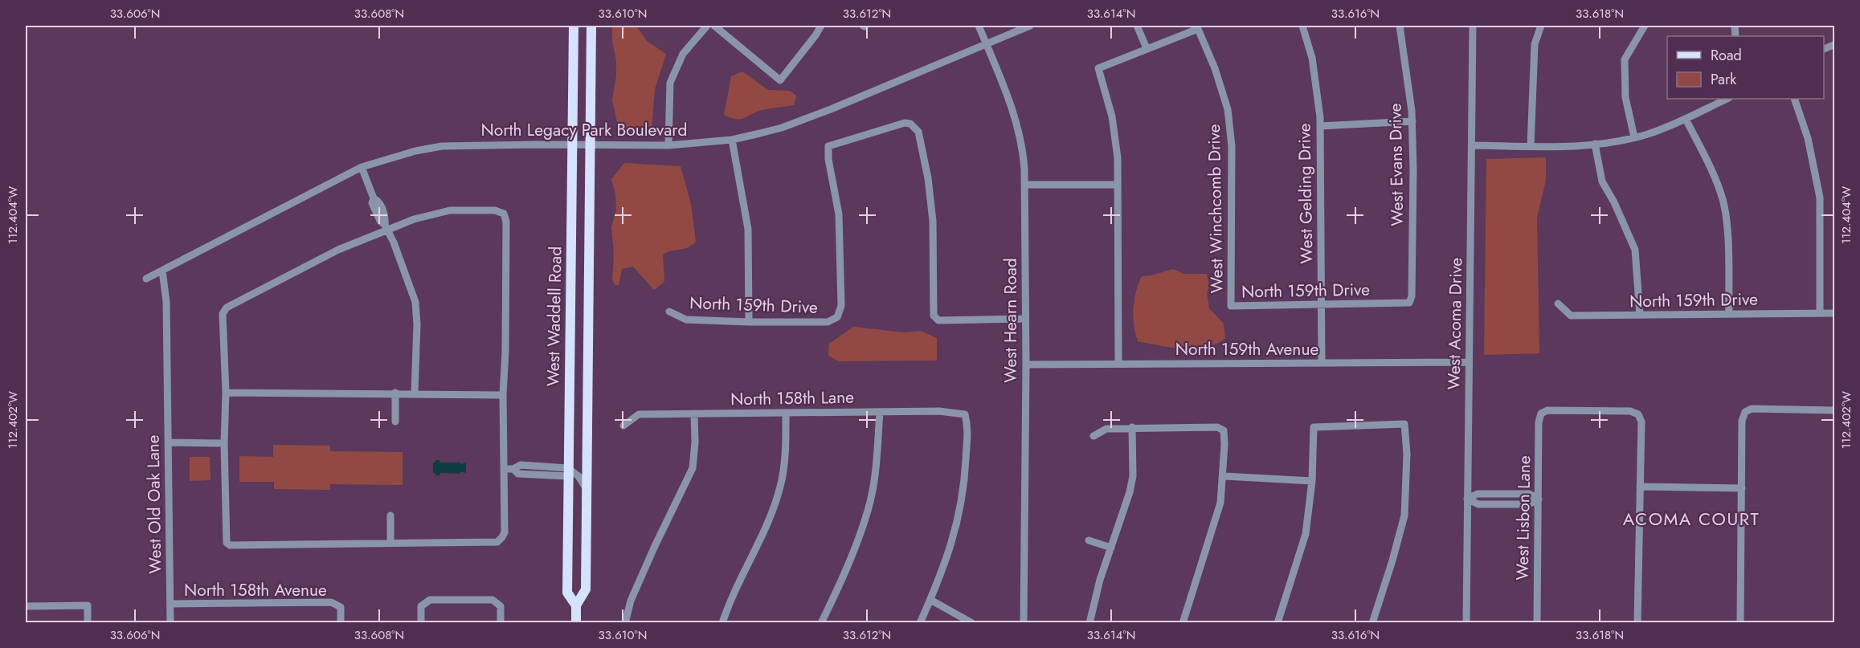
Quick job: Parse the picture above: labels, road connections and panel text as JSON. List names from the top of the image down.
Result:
{
  "streets": {
    "main road": ["West Waddell Road"],
    "street": [
      "North Legacy Park Boulevard",
      "West Evans Drive",
      "West Gelding Drive",
      "West Winchcomb Drive",
      "North 159th Drive",
      "West Hearn Road",
      "West Acoma Drive",
      "North 159th Avenue",
      "North 158th Lane",
      "West Old Oak Lane",
      "West Lisbon Lane",
      "North 158th Avenue"
    ]
  },
  "crossings": [
    ["North Legacy Park Boulevard", "West Waddell Road"],
    ["North Legacy Park Boulevard", "West Hearn Road"],
    ["North Legacy Park Boulevard", "West Old Oak Lane"],
    ["West Evans Drive", "North 159th Drive"],
    ["West Gelding Drive", "North 159th Drive"],
    ["West Gelding Drive", "North 159th Avenue"],
    ["West Winchcomb Drive", "North 159th Drive"],
    ["North 159th Drive", "West Hearn Road"],
    ["West Hearn Road", "North 159th Avenue"],
    ["West Acoma Drive", "North 159th Avenue"],
    ["West Old Oak Lane", "North 158th Avenue"]
  ],
  "districts": ["ACOMA COURT"],
  "legend": ["Road", "Park"],
  "coordinates": [
    "33.606°N",
    "33.608°N",
    "33.610°N",
    "33.612°N",
    "33.614°N",
    "33.616°N",
    "33.618°N",
    "112.404°W",
    "112.402°W"
  ]
}
